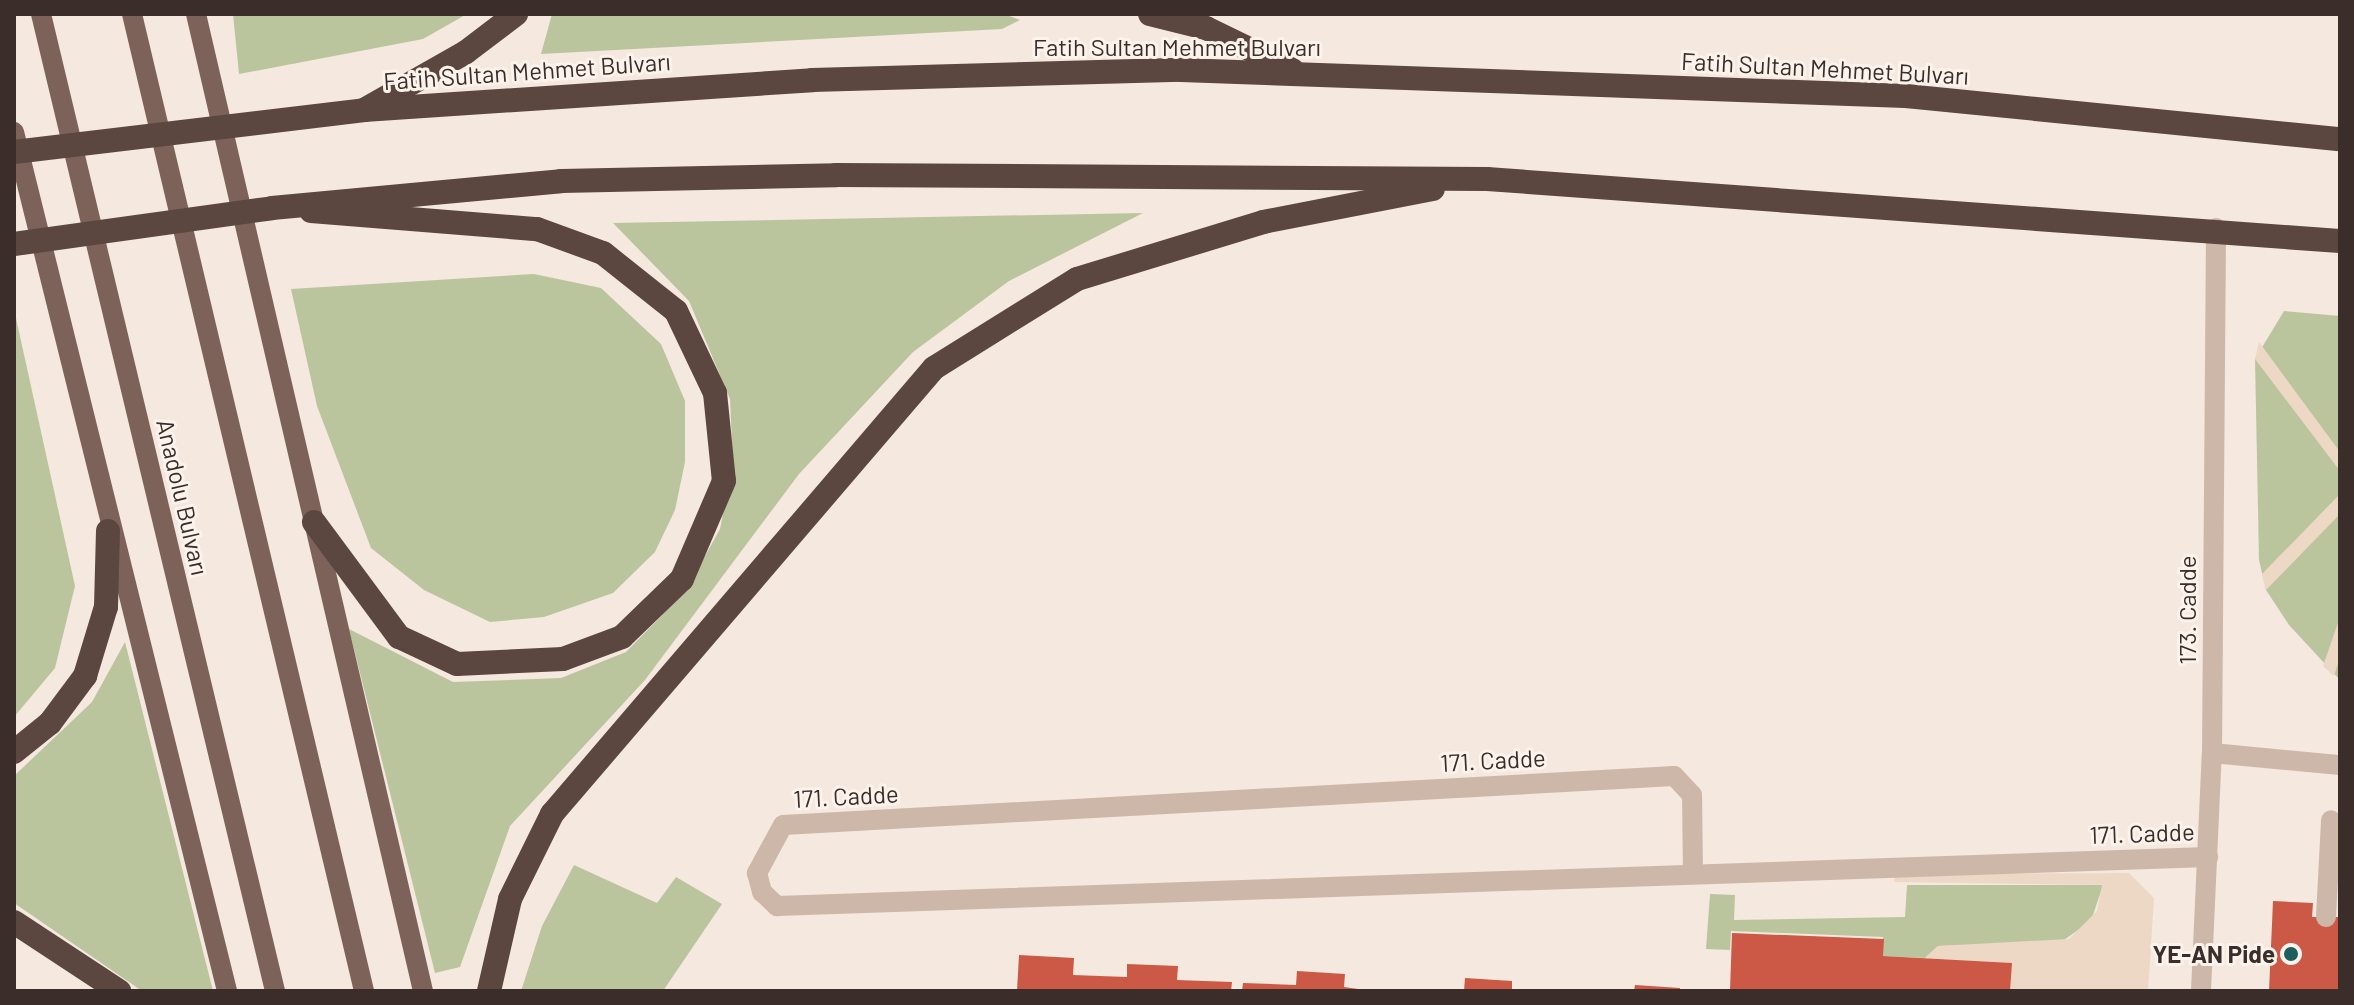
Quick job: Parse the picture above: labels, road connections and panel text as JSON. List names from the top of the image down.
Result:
{
  "streets": {
    "highway": ["Fatih Sultan Mehmet Bulvarı"],
    "main road": ["Anadolu Bulvarı"],
    "street": ["173. Cadde", "171. Cadde"]
  },
  "crossings": [
    ["173. Cadde", "171. Cadde"]
  ],
  "places": ["YE-AN Pide"]
}
